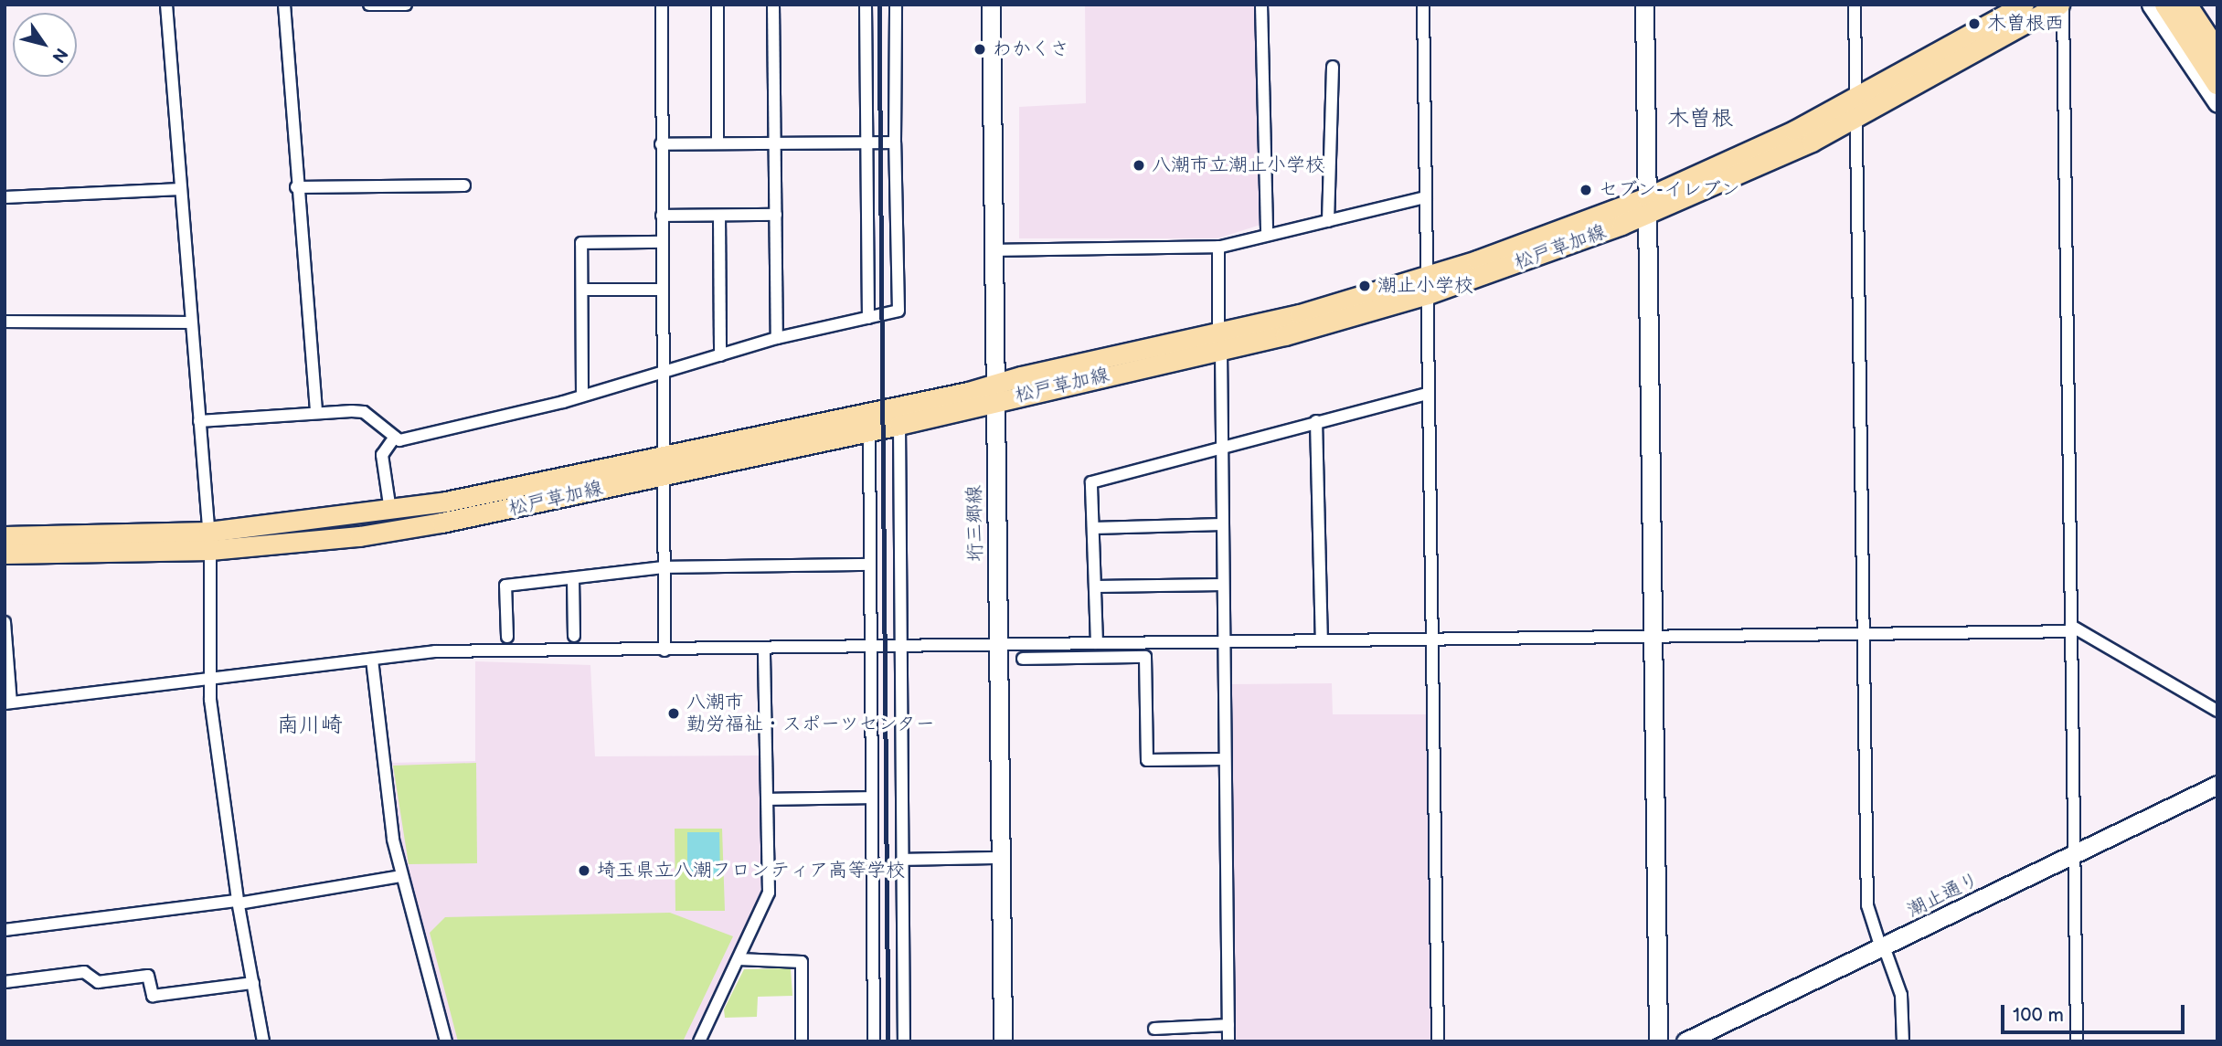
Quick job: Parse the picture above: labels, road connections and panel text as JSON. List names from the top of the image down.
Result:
{
  "streets": {
    "main road": ["松戸草加線"],
    "street": ["垳三郷線", "潮止通り"]
  },
  "crossings": [
    ["松戸草加線", "垳三郷線"]
  ],
  "districts": ["木曽根", "南川崎"],
  "places": [
    "木曽根西",
    "わかくさ",
    "八潮市立潮止小学校",
    "セブン-イレブン",
    "潮止小学校",
    "八潮市 勤労福祉・スポーツセンター",
    "埼玉県立八潮フロンティア高等学校"
  ],
  "scale_bar": "100 m",
  "north": "bottom right"
}
